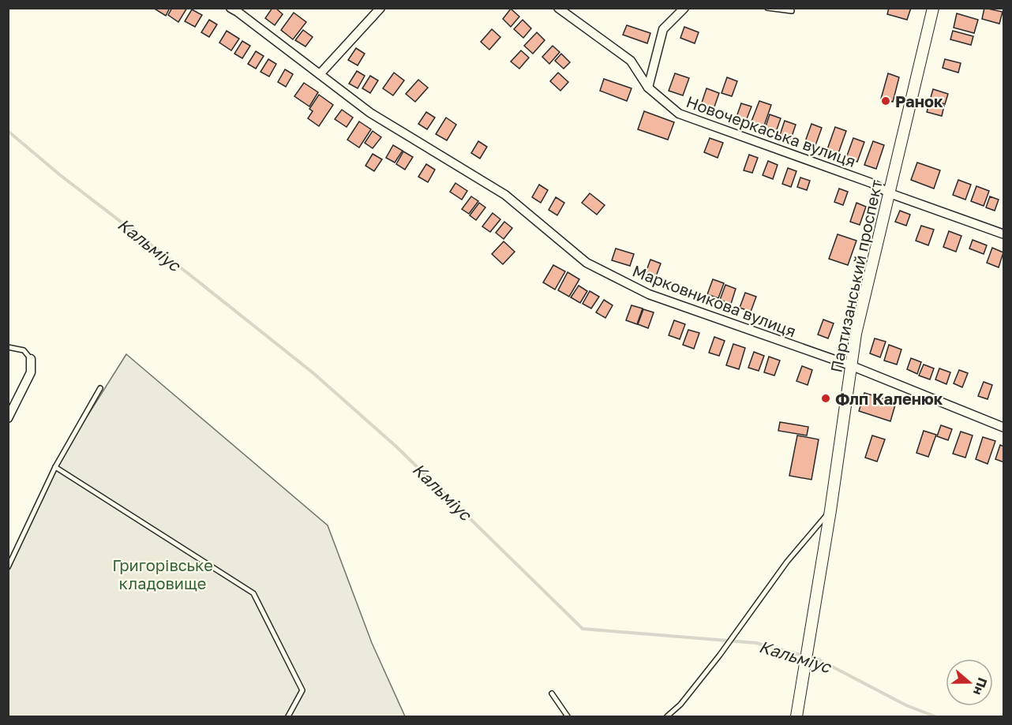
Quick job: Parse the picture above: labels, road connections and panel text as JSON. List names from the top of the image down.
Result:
{
  "streets": {
    "street": ["Новочеркаська вулиця", "Партизанський проспект", "Марковникова вулиця"]
  },
  "crossings": [
    ["Новочеркаська вулиця", "Партизанський проспект"],
    ["Партизанський проспект", "Марковникова вулиця"]
  ],
  "water": ["Кальміус"],
  "parks": ["Григорівське кладовище"],
  "places": ["Ранок", "Флп Каленюк"],
  "north": "right"
}
